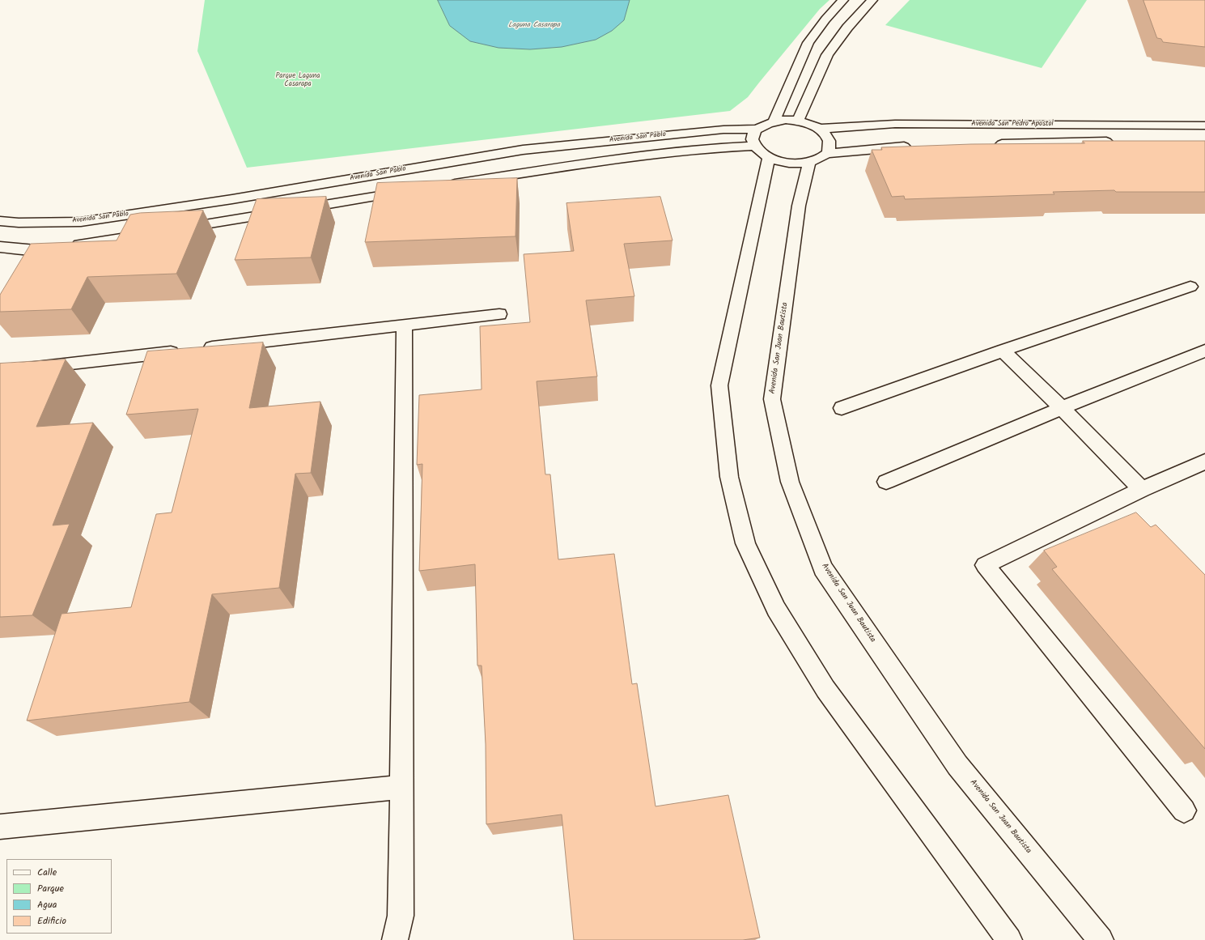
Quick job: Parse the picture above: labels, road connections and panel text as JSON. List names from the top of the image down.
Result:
{
  "streets": {
    "street": ["Avenida San Pedro Apostol", "Avenida San Pablo", "Avenida San Juan Bautista"]
  },
  "water": ["Laguna Casarapa"],
  "parks": ["Parque Laguna Casarapa"],
  "legend": [
    "Calle",
    "Parque",
    "Agua",
    "Edificio"
  ]
}
